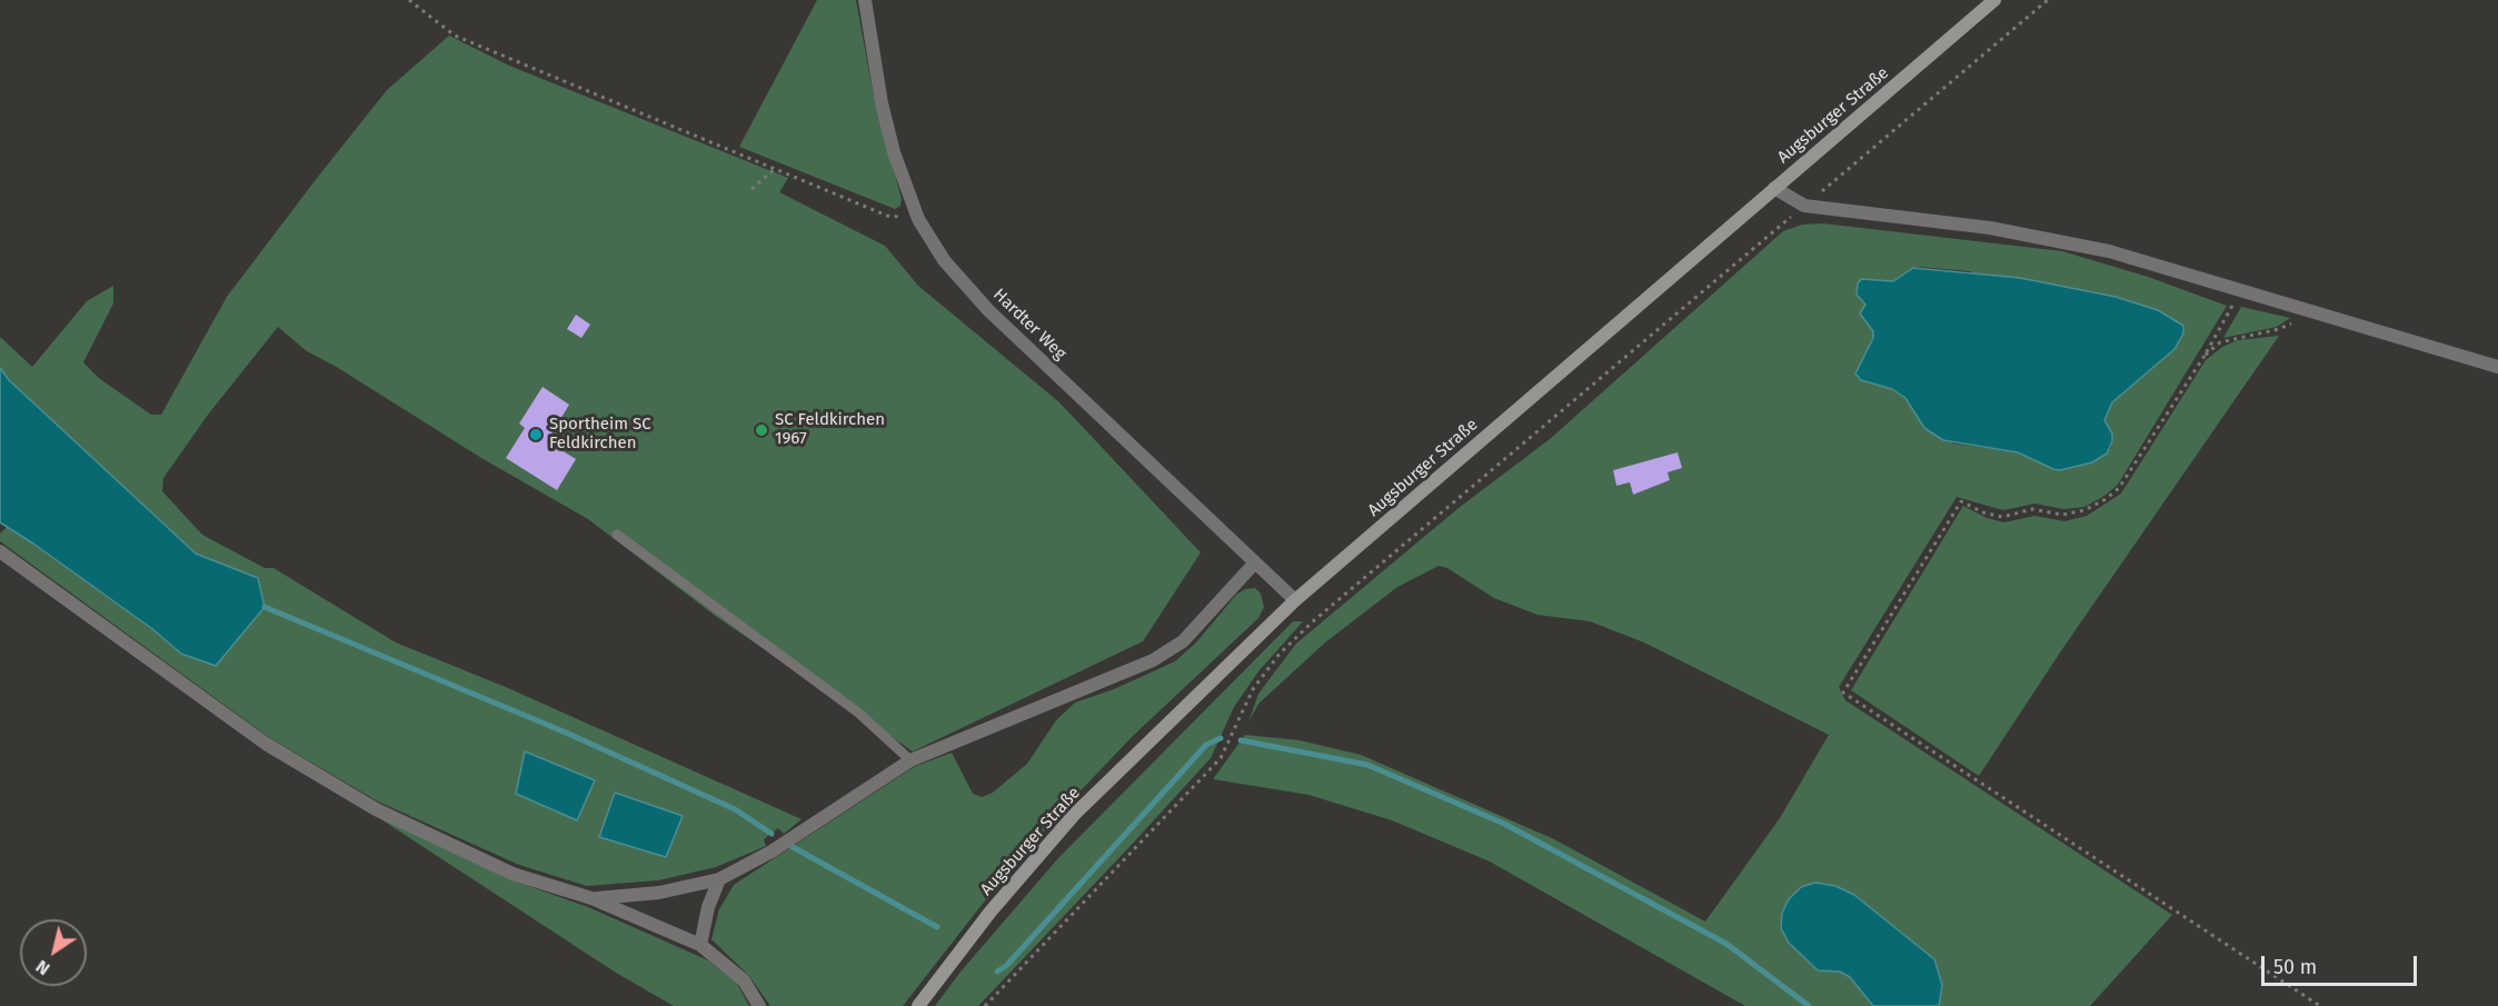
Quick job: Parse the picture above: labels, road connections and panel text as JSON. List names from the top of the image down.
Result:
{
  "streets": {
    "main road": ["Augsburger Straße"],
    "street": ["Hardter Weg"]
  },
  "crossings": [
    ["Augsburger Straße", "Hardter Weg"]
  ],
  "places": ["SC Feldkirchen 1967", "Sportheim SC Feldkirchen"],
  "scale_bar": "50 m",
  "north": "bottom left"
}
